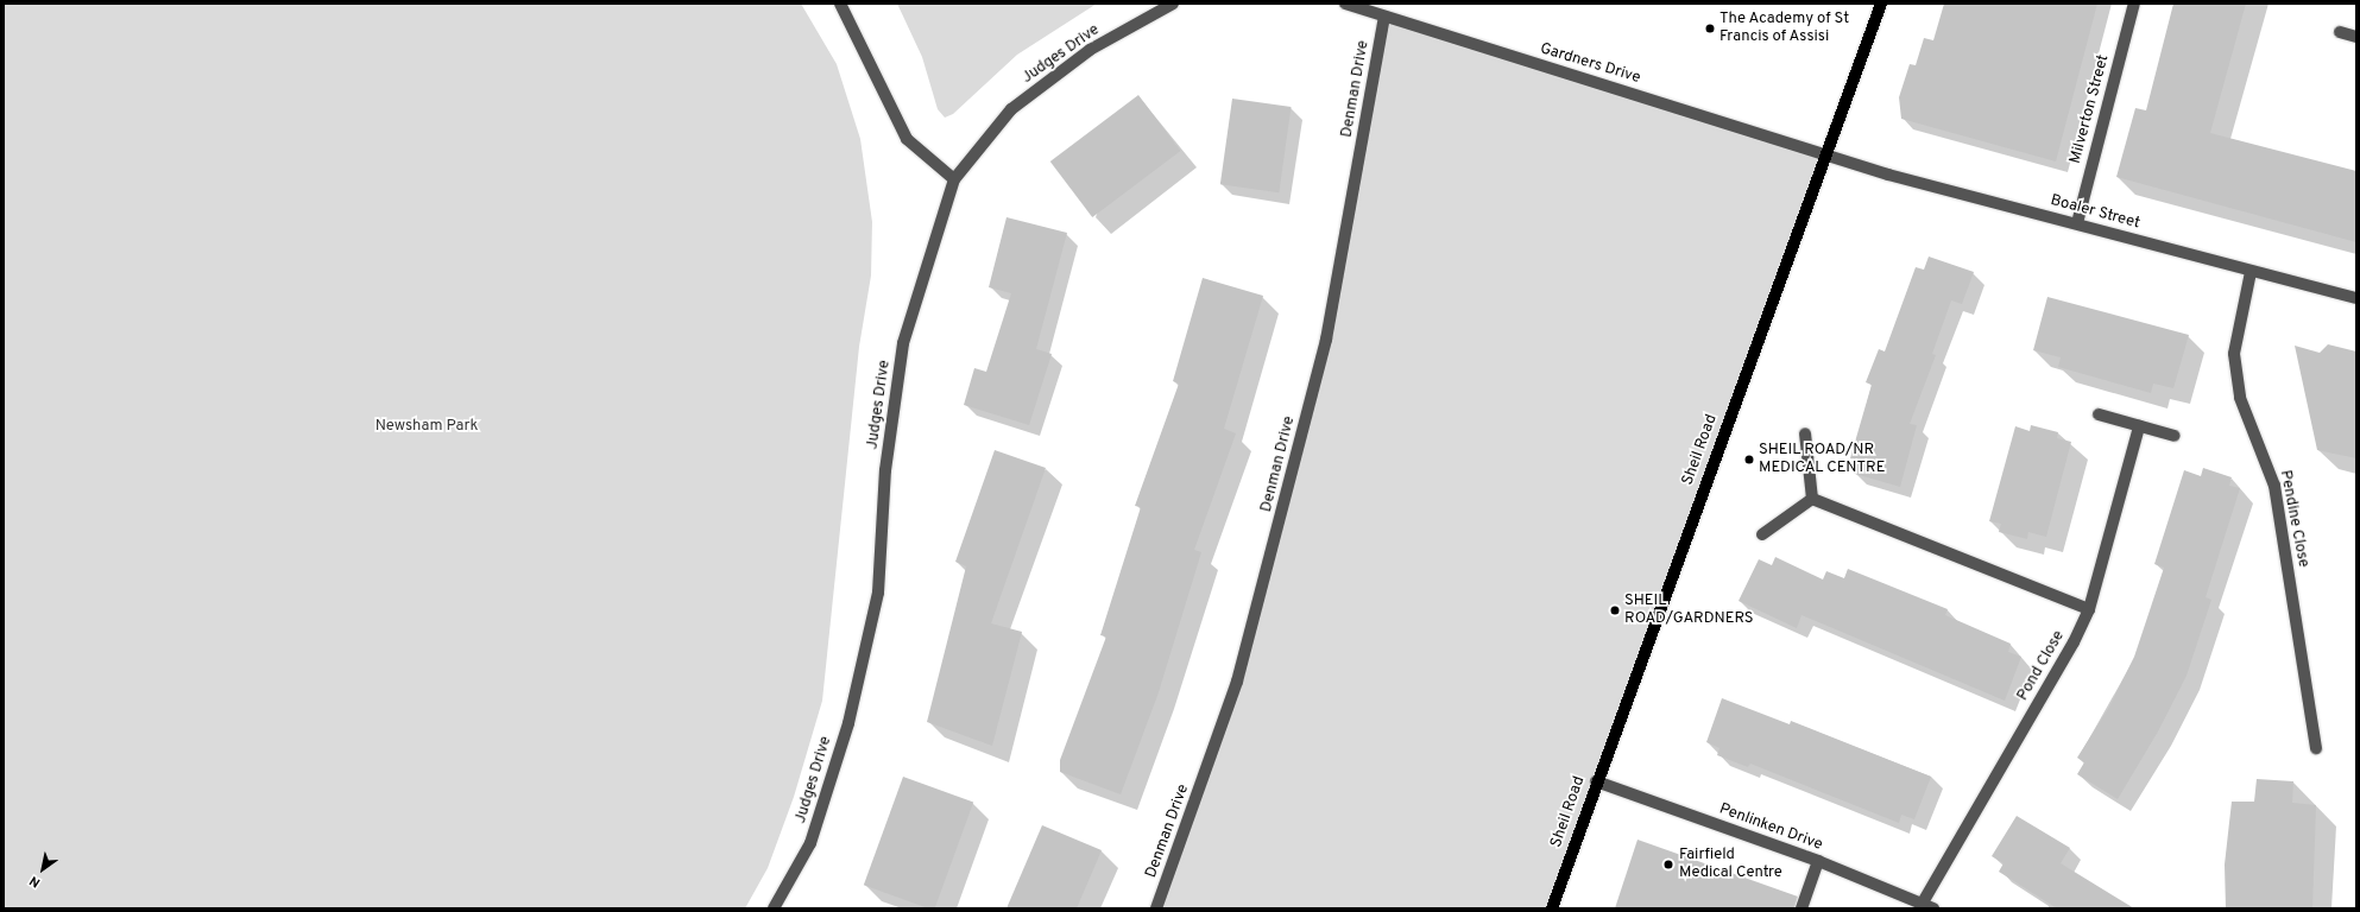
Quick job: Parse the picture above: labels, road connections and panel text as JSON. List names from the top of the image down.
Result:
{
  "streets": {
    "main road": ["Sheil Road"],
    "street": [
      "Judges Drive",
      "Gardners Drive",
      "Denman Drive",
      "Milverton Street",
      "Boaler Street",
      "Pendine Close",
      "Pond Close",
      "Penlinken Drive"
    ]
  },
  "crossings": [
    ["Gardners Drive", "Denman Drive"],
    ["Gardners Drive", "Boaler Street"],
    ["Gardners Drive", "Sheil Road"],
    ["Milverton Street", "Boaler Street"],
    ["Boaler Street", "Sheil Road"],
    ["Boaler Street", "Pendine Close"],
    ["Sheil Road", "Penlinken Drive"],
    ["Pond Close", "Penlinken Drive"]
  ],
  "parks": ["Newsham Park"],
  "places": [
    "The Academy of St Francis of Assisi",
    "SHEIL ROAD/NR MEDICAL CENTRE",
    "SHEIL ROAD/GARDNERS",
    "Fairfield Medical Centre"
  ],
  "north": "bottom left"
}
